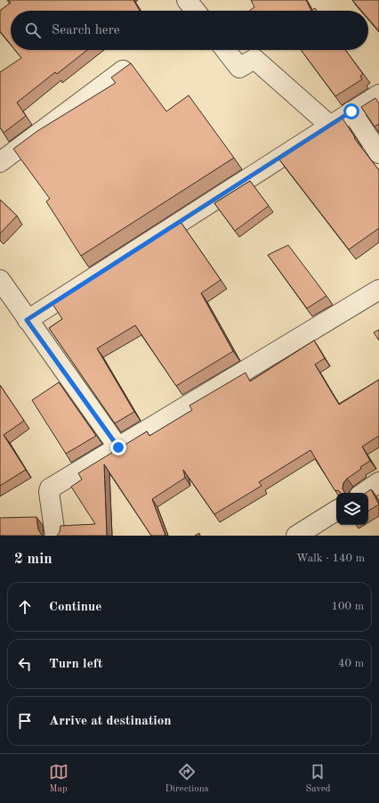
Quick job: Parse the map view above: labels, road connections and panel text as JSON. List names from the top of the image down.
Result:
{
  "page": {
    "search": "Search here",
    "heading": ["2 min", "Walk · 140 m"],
    "list": [
      ["Continue", "100 m"],
      ["Turn left", "40 m"],
      "Arrive at destination"
    ],
    "nav": ["Map", "Directions", "Saved"]
  }
}
